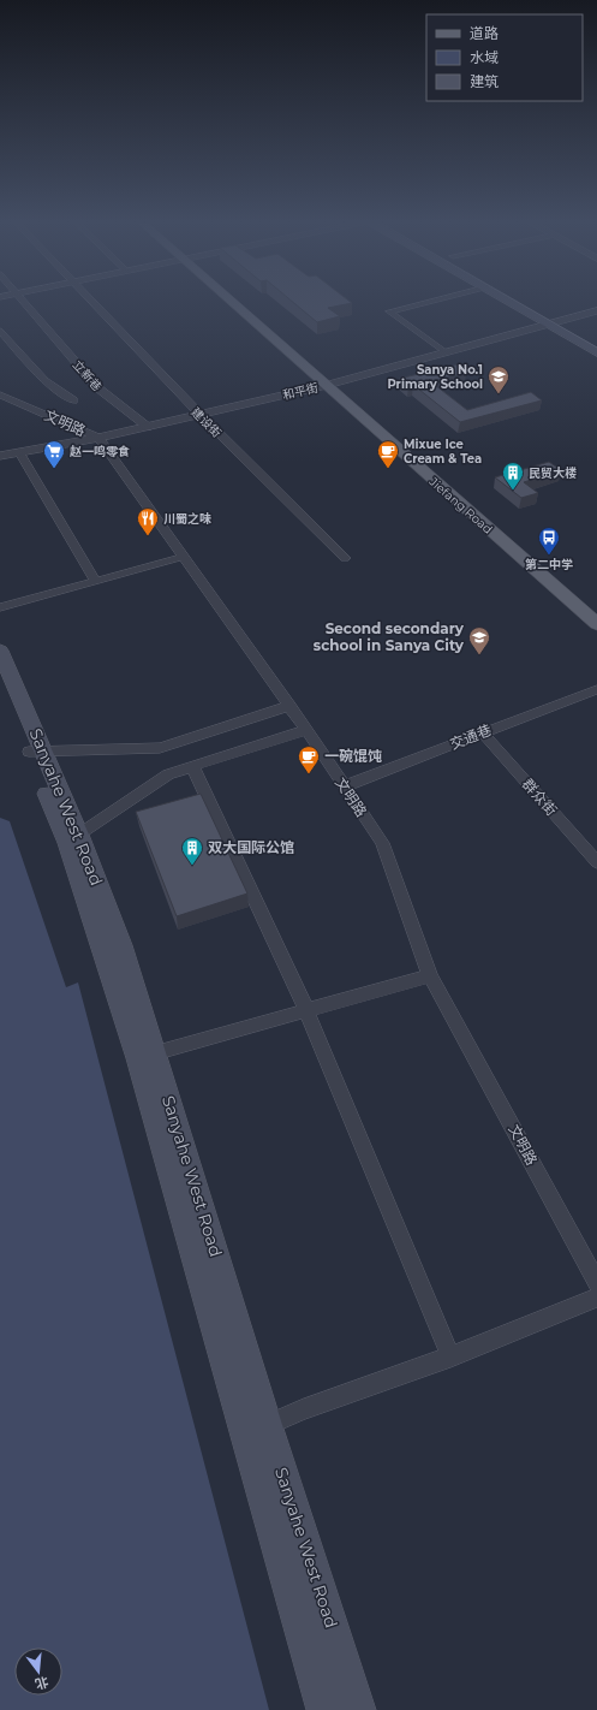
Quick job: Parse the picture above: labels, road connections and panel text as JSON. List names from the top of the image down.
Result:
{
  "streets": {
    "main road": ["Jiefang Road", "Sanyahe West Road"],
    "street": [
      "立新巷",
      "和平街",
      "建设街",
      "文明路",
      "交通巷",
      "群众街"
    ]
  },
  "crossings": [
    ["立新巷", "和平街"],
    ["和平街", "建设街"],
    ["和平街", "文明路"],
    ["和平街", "Jiefang Road"],
    ["文明路", "交通巷"],
    ["交通巷", "群众街"]
  ],
  "places": {
    "school or university": ["Sanya No.1 Primary School", "Second secondary school in Sanya City"],
    "supermarket": ["赵一鸣零食"],
    "cafe": ["Mixue Ice Cream & Tea", "一碗馄饨"],
    "building": ["民贸大楼", "双大国际公馆"],
    "restaurant": ["川蜀之味"],
    "bus stop": ["第二中学"]
  },
  "legend": ["道路", "水域", "建筑"],
  "north": "bottom"
}
